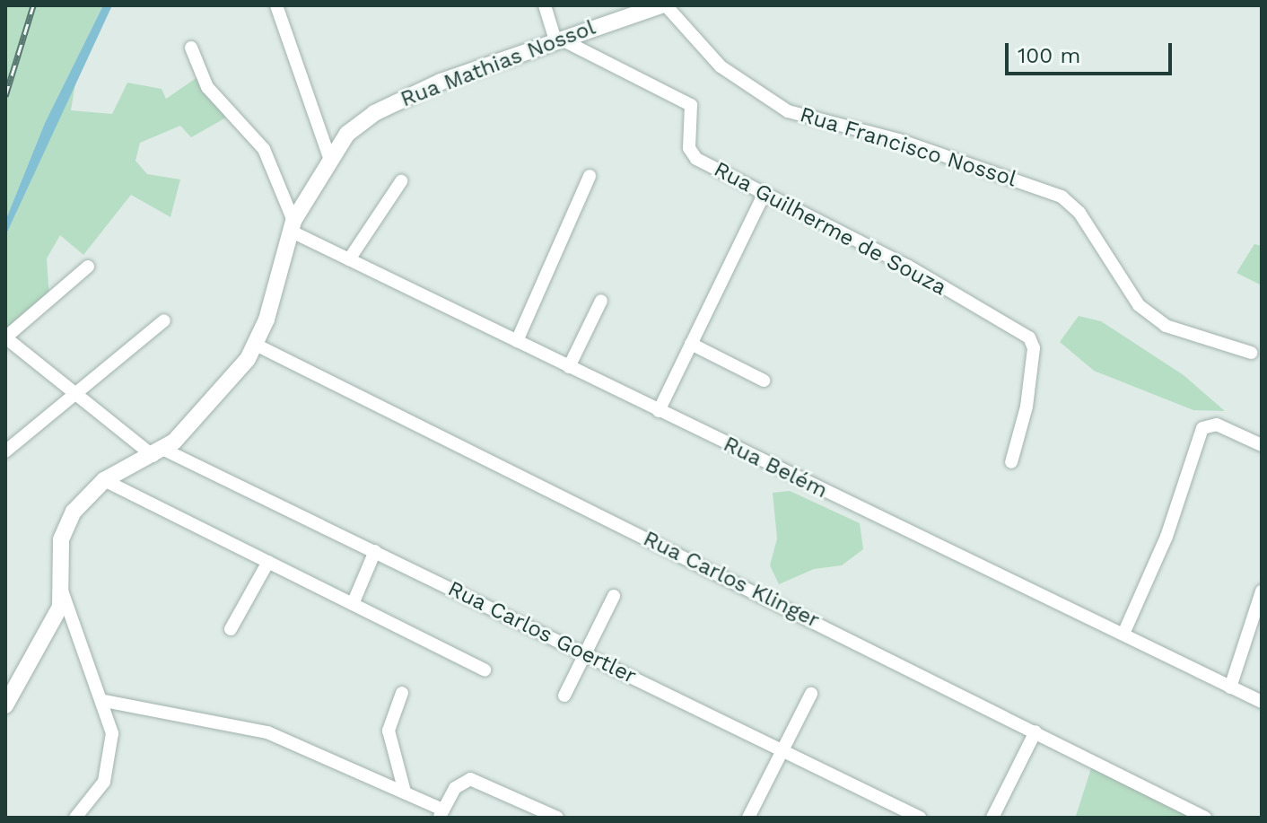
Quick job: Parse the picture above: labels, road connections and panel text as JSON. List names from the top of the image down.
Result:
{
  "streets": {
    "street": [
      "Rua Mathias Nossol",
      "Rua Francisco Nossol",
      "Rua Guilherme de Souza",
      "Rua Belém",
      "Rua Carlos Klinger",
      "Rua Carlos Goertler"
    ]
  },
  "crossings": [
    ["Rua Mathias Nossol", "Rua Francisco Nossol"],
    ["Rua Mathias Nossol", "Rua Guilherme de Souza"],
    ["Rua Mathias Nossol", "Rua Belém"],
    ["Rua Mathias Nossol", "Rua Carlos Klinger"],
    ["Rua Mathias Nossol", "Rua Carlos Goertler"]
  ],
  "scale_bar": "100 m"
}
